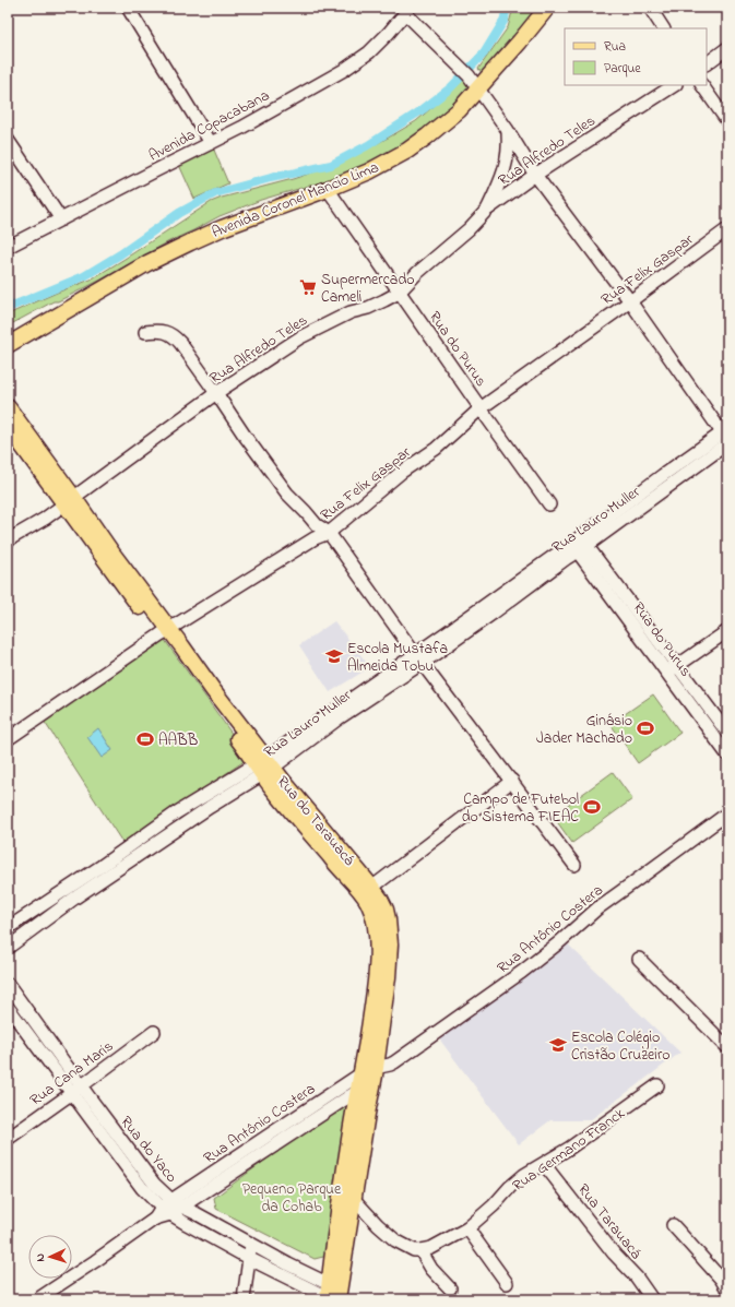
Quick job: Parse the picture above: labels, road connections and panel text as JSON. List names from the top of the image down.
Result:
{
  "streets": {
    "main road": ["Avenida Coronel Mancio Lima", "Rua do Tarauacá"],
    "street": [
      "Avenida Copacabana",
      "Rua Alfredo Teles",
      "Rua Felix Gaspar",
      "Rua do Purus",
      "Rua Lauro Muller",
      "Rua Antônio Costera",
      "Rua Cana Maris",
      "Rua do Yaco",
      "Rua Germano Franck",
      "Rua Tarauacá"
    ]
  },
  "crossings": [
    ["Rua Alfredo Teles", "Rua do Purus"],
    ["Rua Alfredo Teles", "Rua do Tarauacá"],
    ["Avenida Coronel Mancio Lima", "Rua do Purus"],
    ["Rua Felix Gaspar", "Rua do Purus"],
    ["Rua Felix Gaspar", "Rua do Tarauacá"],
    ["Rua do Purus", "Rua Lauro Muller"],
    ["Rua Lauro Muller", "Rua do Tarauacá"],
    ["Rua do Tarauacá", "Rua Antônio Costera"],
    ["Rua Antônio Costera", "Rua do Yaco"],
    ["Rua Cana Maris", "Rua do Yaco"],
    ["Rua Germano Franck", "Rua Tarauacá"]
  ],
  "parks": ["Pequeno Parque da Cohab"],
  "places": {
    "supermarket": ["Supermercado Cameli"],
    "school or university": ["Escola Mustafa Almeida Tobu", "Escola Colégio Cristão Cruzeiro"],
    "sports": ["Ginásio Jader Machado", "AABB", "Campo de Futebol do Sistema FIEAC"]
  },
  "legend": ["Rua", "Parque"],
  "north": "left"
}
